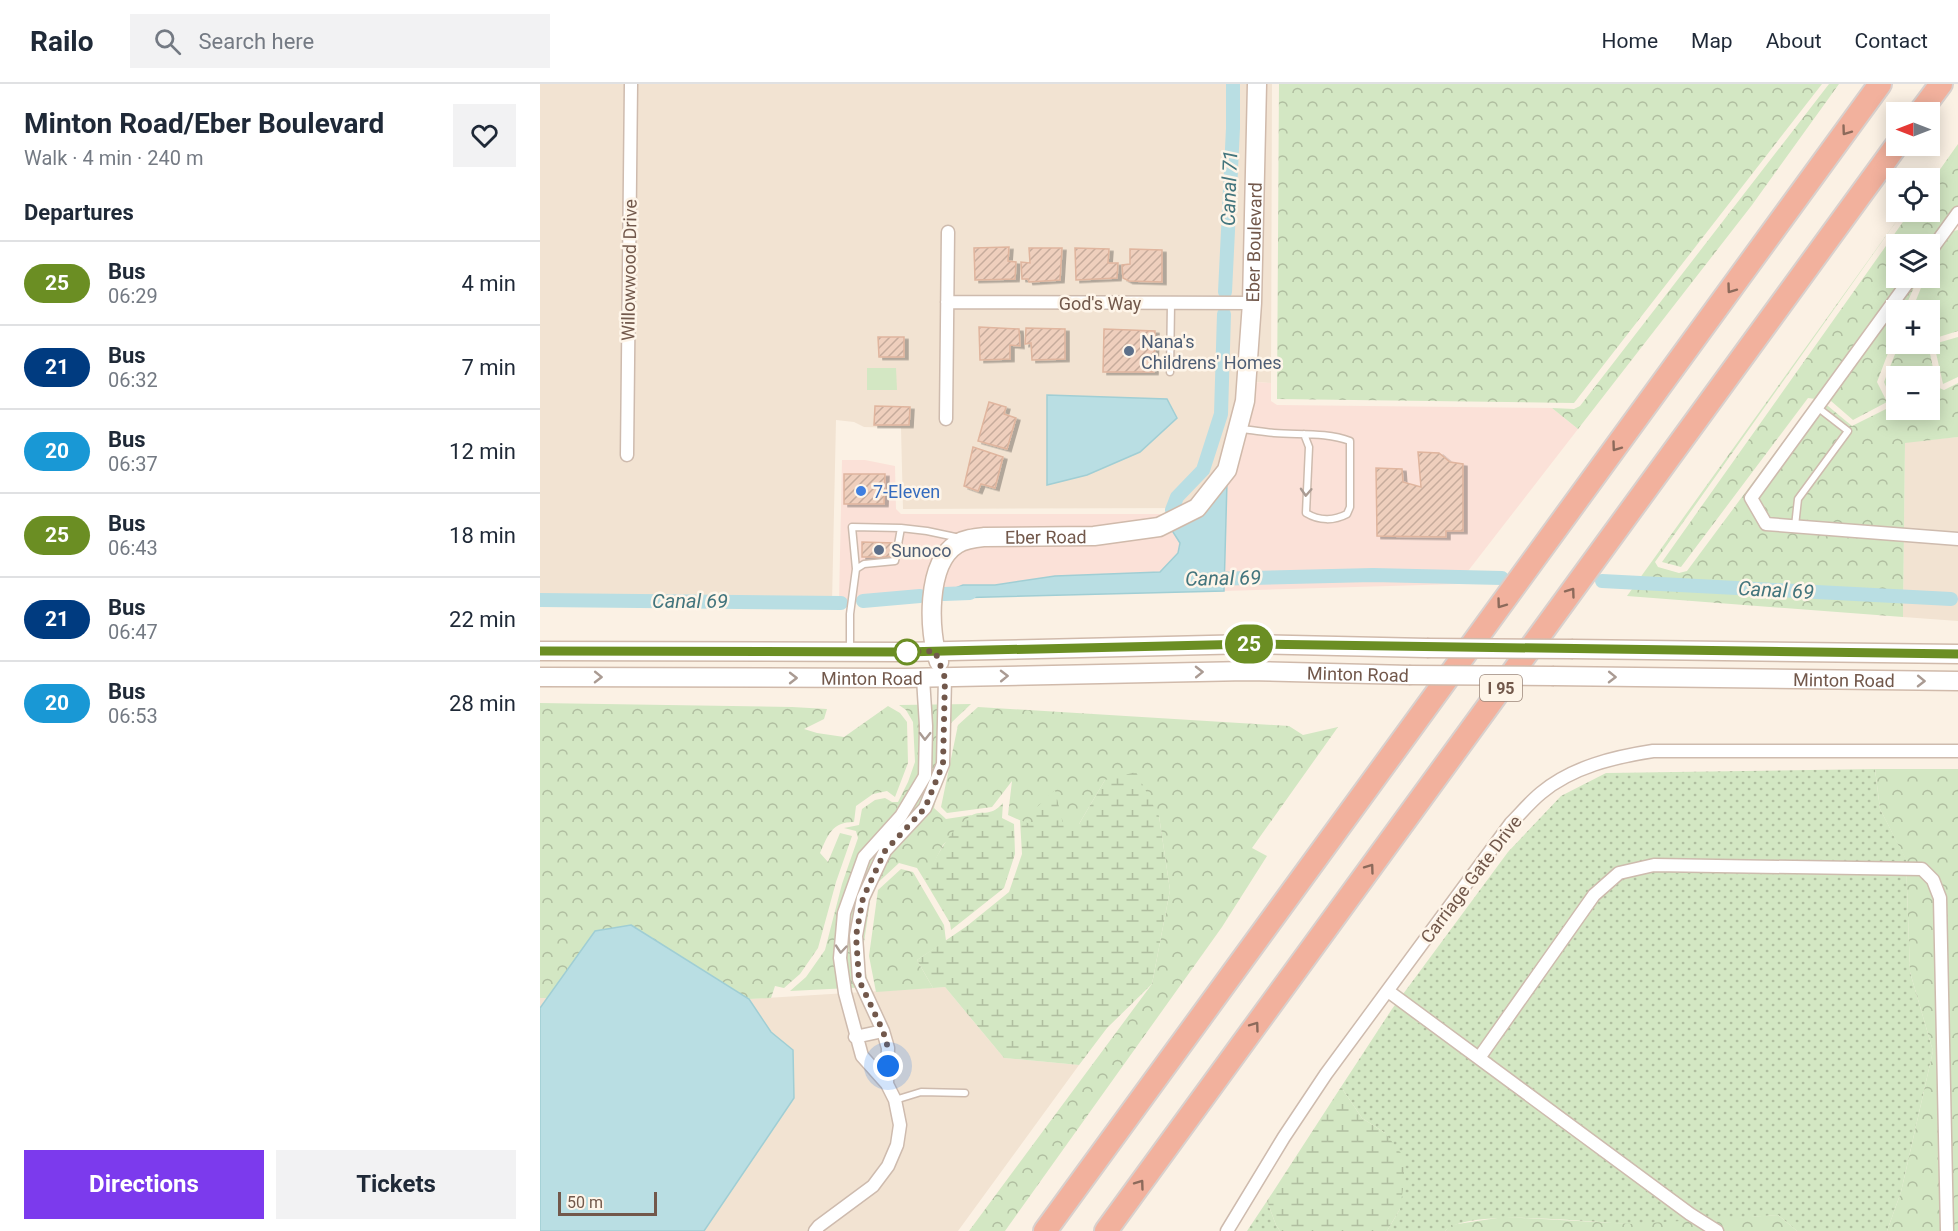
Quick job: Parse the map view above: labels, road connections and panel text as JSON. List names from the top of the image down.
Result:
{
  "streets": {
    "highway": ["I 95"],
    "main road": ["Eber Boulevard", "Eber Road", "Minton Road"],
    "street": ["Willowwood Drive", "God's Way", "Carriage Gate Drive"]
  },
  "crossings": [
    ["Eber Boulevard", "God's Way"],
    ["Eber Boulevard", "Eber Road"]
  ],
  "water": ["Canal 71", "Canal 69"],
  "places": ["Nana's Childrens' Homes", "7-Eleven", "Sunoco"],
  "lines": ["bus line 25"],
  "scale_bar": "50 m",
  "north": "left",
  "page": {
    "header": "Railo",
    "search": "Search here",
    "nav": [
      "Home",
      "Map",
      "About",
      "Contact"
    ],
    "heading": [
      ["Minton Road/Eber Boulevard", "Walk · 4 min · 240 m"],
      "Departures"
    ],
    "on_map": "25",
    "map_buttons": ["+", "−"],
    "list": [
      {
        "mark": "25",
        "name": "Bus",
        "note": "06:29",
        "value": "4 min"
      },
      {
        "mark": "21",
        "name": "Bus",
        "note": "06:32",
        "value": "7 min"
      },
      {
        "mark": "20",
        "name": "Bus",
        "note": "06:37",
        "value": "12 min"
      },
      {
        "mark": "25",
        "name": "Bus",
        "note": "06:43",
        "value": "18 min"
      },
      {
        "mark": "21",
        "name": "Bus",
        "note": "06:47",
        "value": "22 min"
      },
      {
        "mark": "20",
        "name": "Bus",
        "note": "06:53",
        "value": "28 min"
      }
    ],
    "buttons": ["Directions", "Tickets"],
    "scale": "50 m"
  }
}
